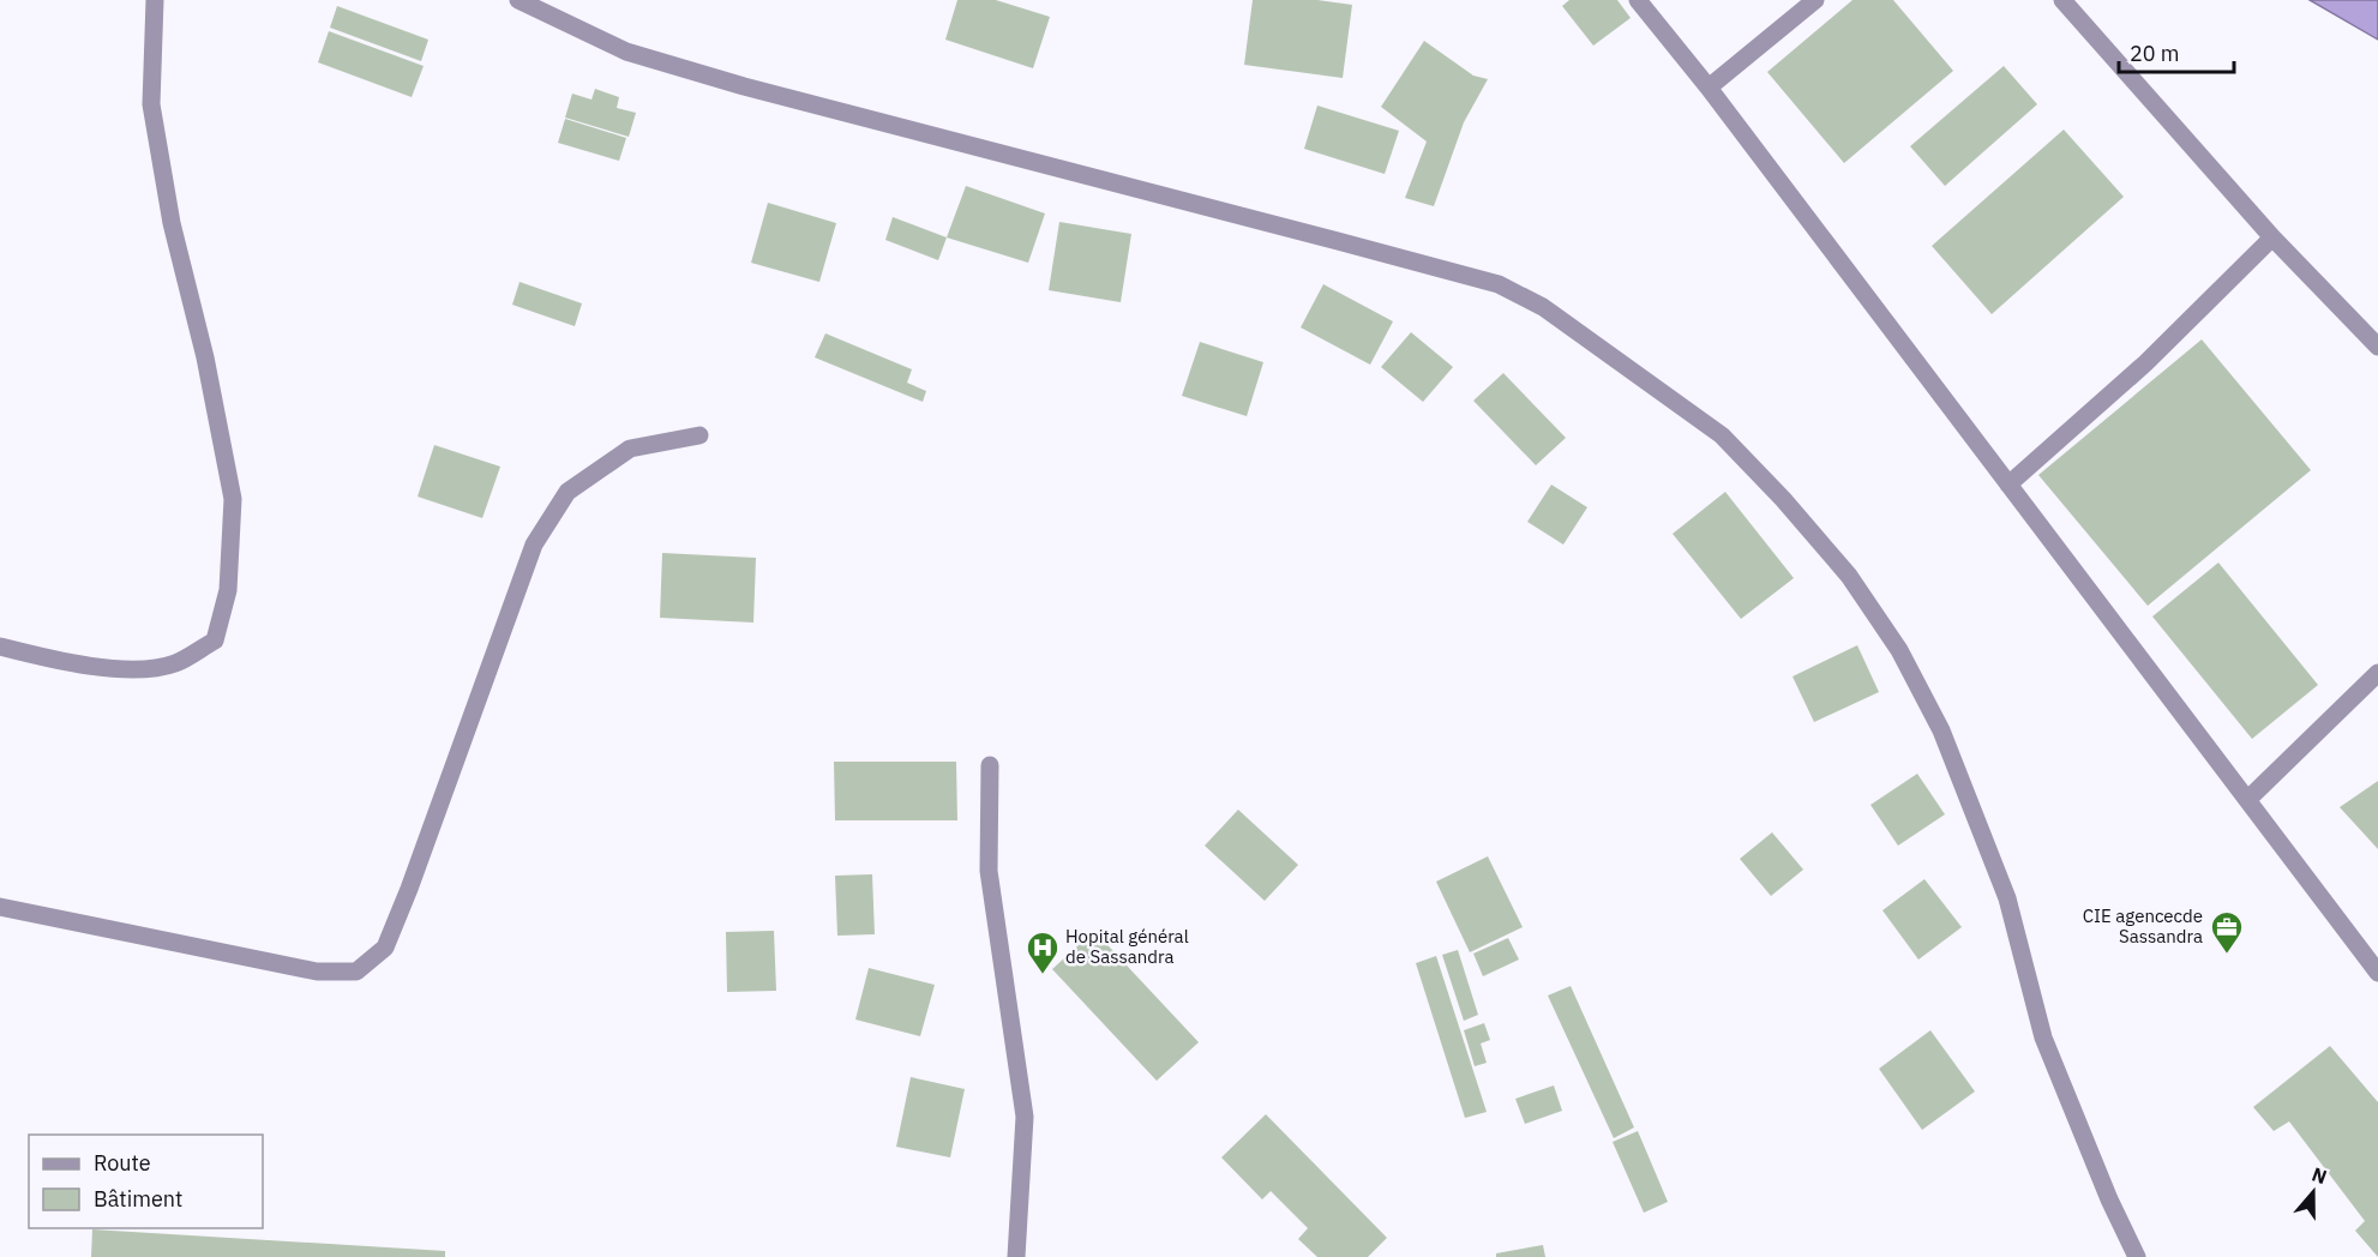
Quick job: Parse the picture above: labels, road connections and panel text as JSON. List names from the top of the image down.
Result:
{
  "places": {
    "office": ["CIE agencecde Sassandra"],
    "hospital": ["Hopital général de Sassandra"]
  },
  "legend": ["Route", "Bâtiment"],
  "scale_bar": "20 m",
  "north": "top"
}
